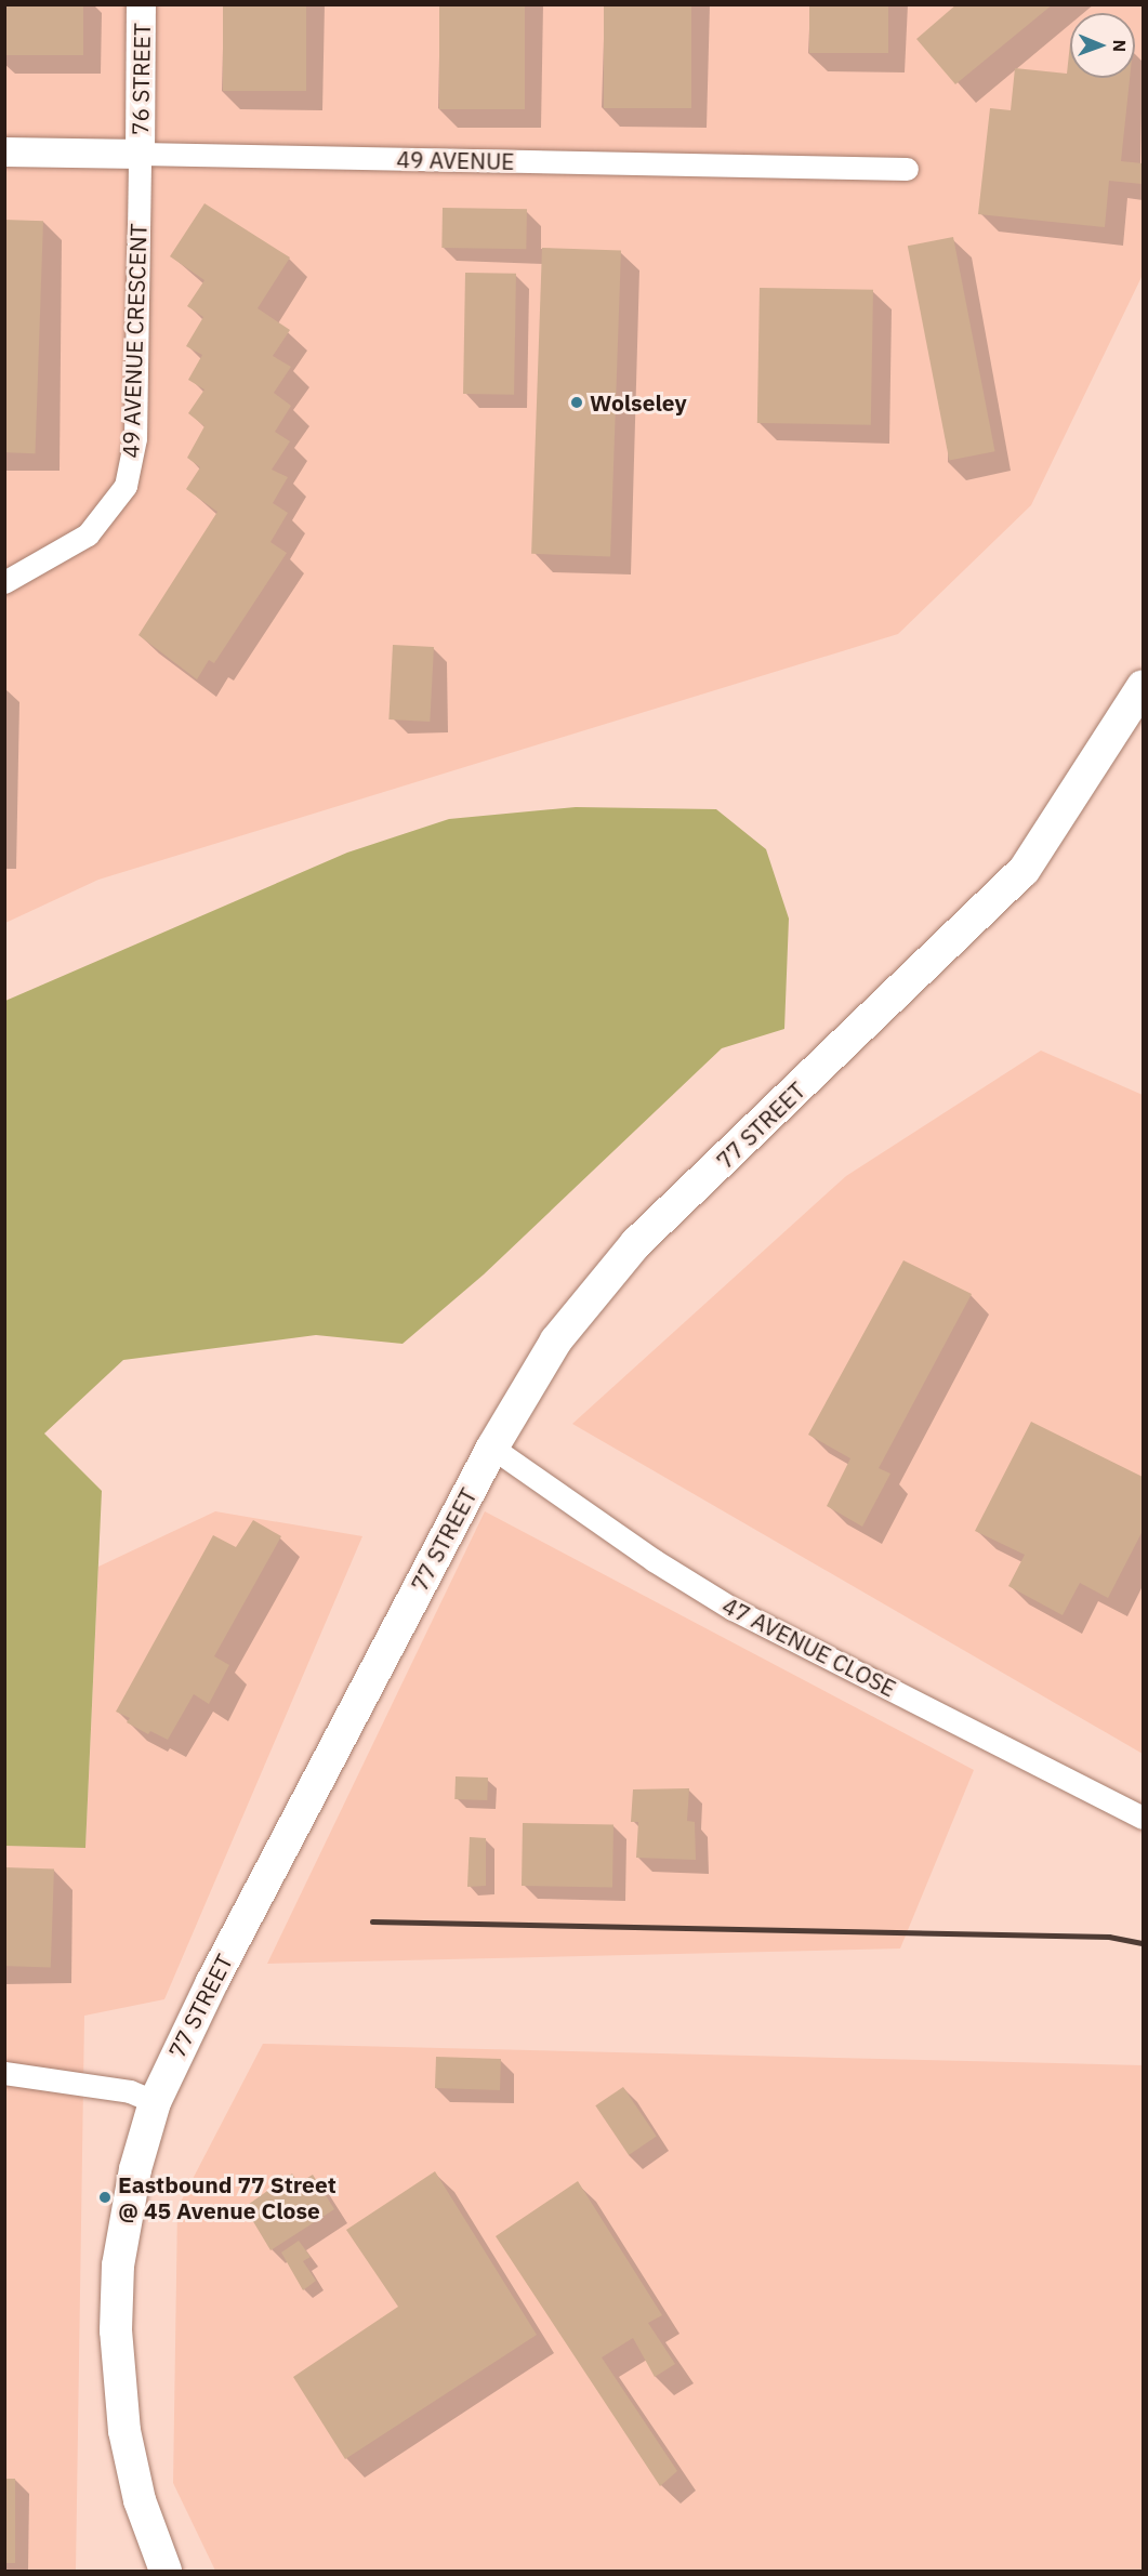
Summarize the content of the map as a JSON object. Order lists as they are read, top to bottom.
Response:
{
  "streets": {
    "main road": ["77 STREET"],
    "street": [
      "76 STREET",
      "49 AVENUE",
      "49 AVENUE CRESCENT",
      "47 AVENUE CLOSE"
    ]
  },
  "crossings": [
    ["76 STREET", "49 AVENUE"],
    ["76 STREET", "49 AVENUE CRESCENT"],
    ["49 AVENUE", "49 AVENUE CRESCENT"],
    ["77 STREET", "47 AVENUE CLOSE"]
  ],
  "places": ["Wolseley", "Eastbound 77 Street @ 45 Avenue Close"],
  "north": "right"
}
